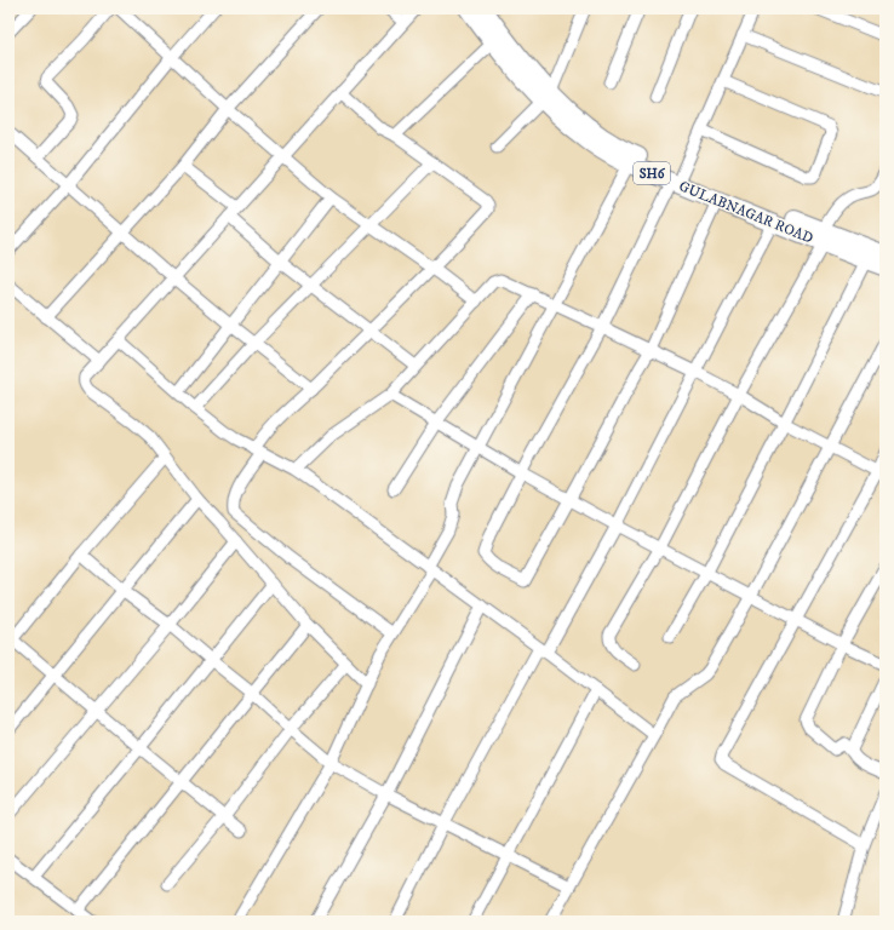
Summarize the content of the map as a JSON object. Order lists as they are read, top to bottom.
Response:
{
  "streets": {
    "main road": ["SH6", "GULABNAGAR ROAD"]
  }
}
